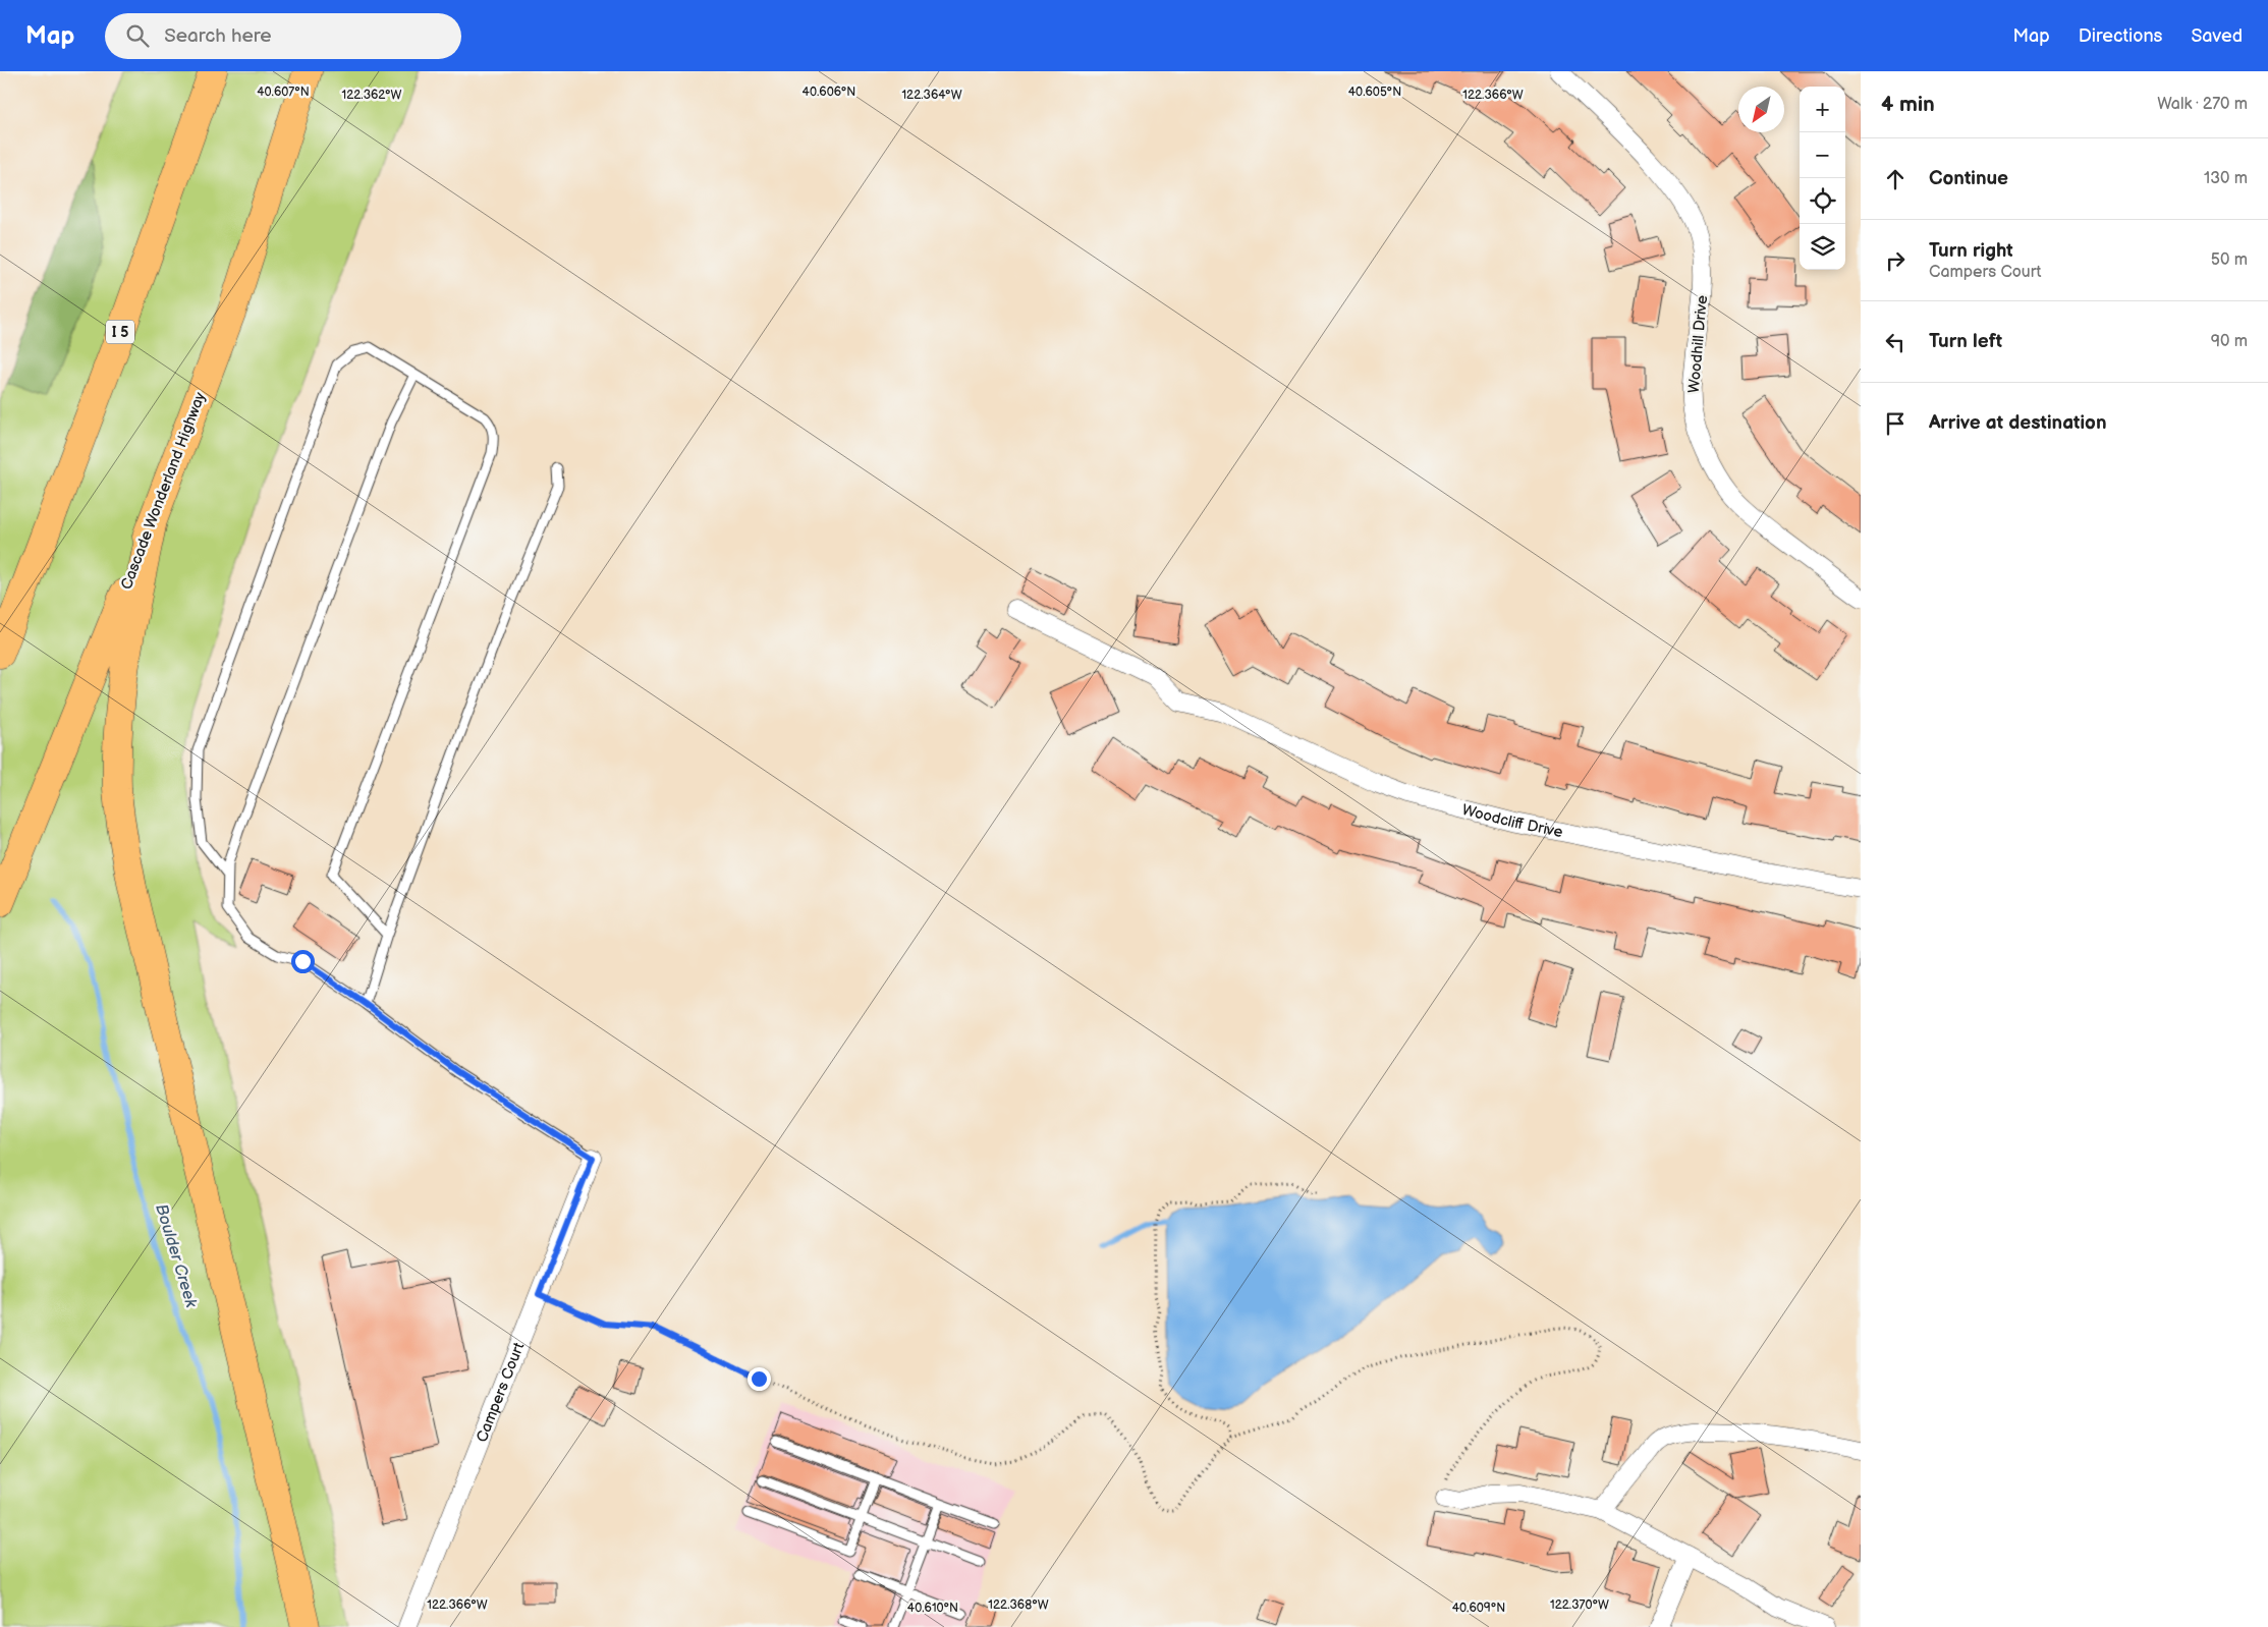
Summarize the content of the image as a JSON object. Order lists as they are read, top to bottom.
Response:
{
  "streets": {
    "highway": ["I 5", "Cascade Wonderland Highway"],
    "street": ["Woodhill Drive", "Woodcliff Drive", "Campers Court"]
  },
  "water": ["Boulder Creek"],
  "north": "bottom left",
  "page": {
    "header": "Map",
    "search": "Search here",
    "nav": ["Map", "Directions", "Saved"],
    "heading": ["4 min", "Walk · 270 m"],
    "map_buttons": ["+", "−"],
    "list": [
      ["Continue", "130 m"],
      ["Turn right", "Campers Court", "50 m"],
      ["Turn left", "90 m"],
      "Arrive at destination"
    ]
  },
  "coordinates": [
    "40.607°N",
    "40.606°N",
    "40.605°N",
    "122.362°W",
    "122.364°W",
    "122.366°W",
    "122.368°W",
    "122.370°W",
    "40.610°N",
    "40.609°N"
  ]
}
